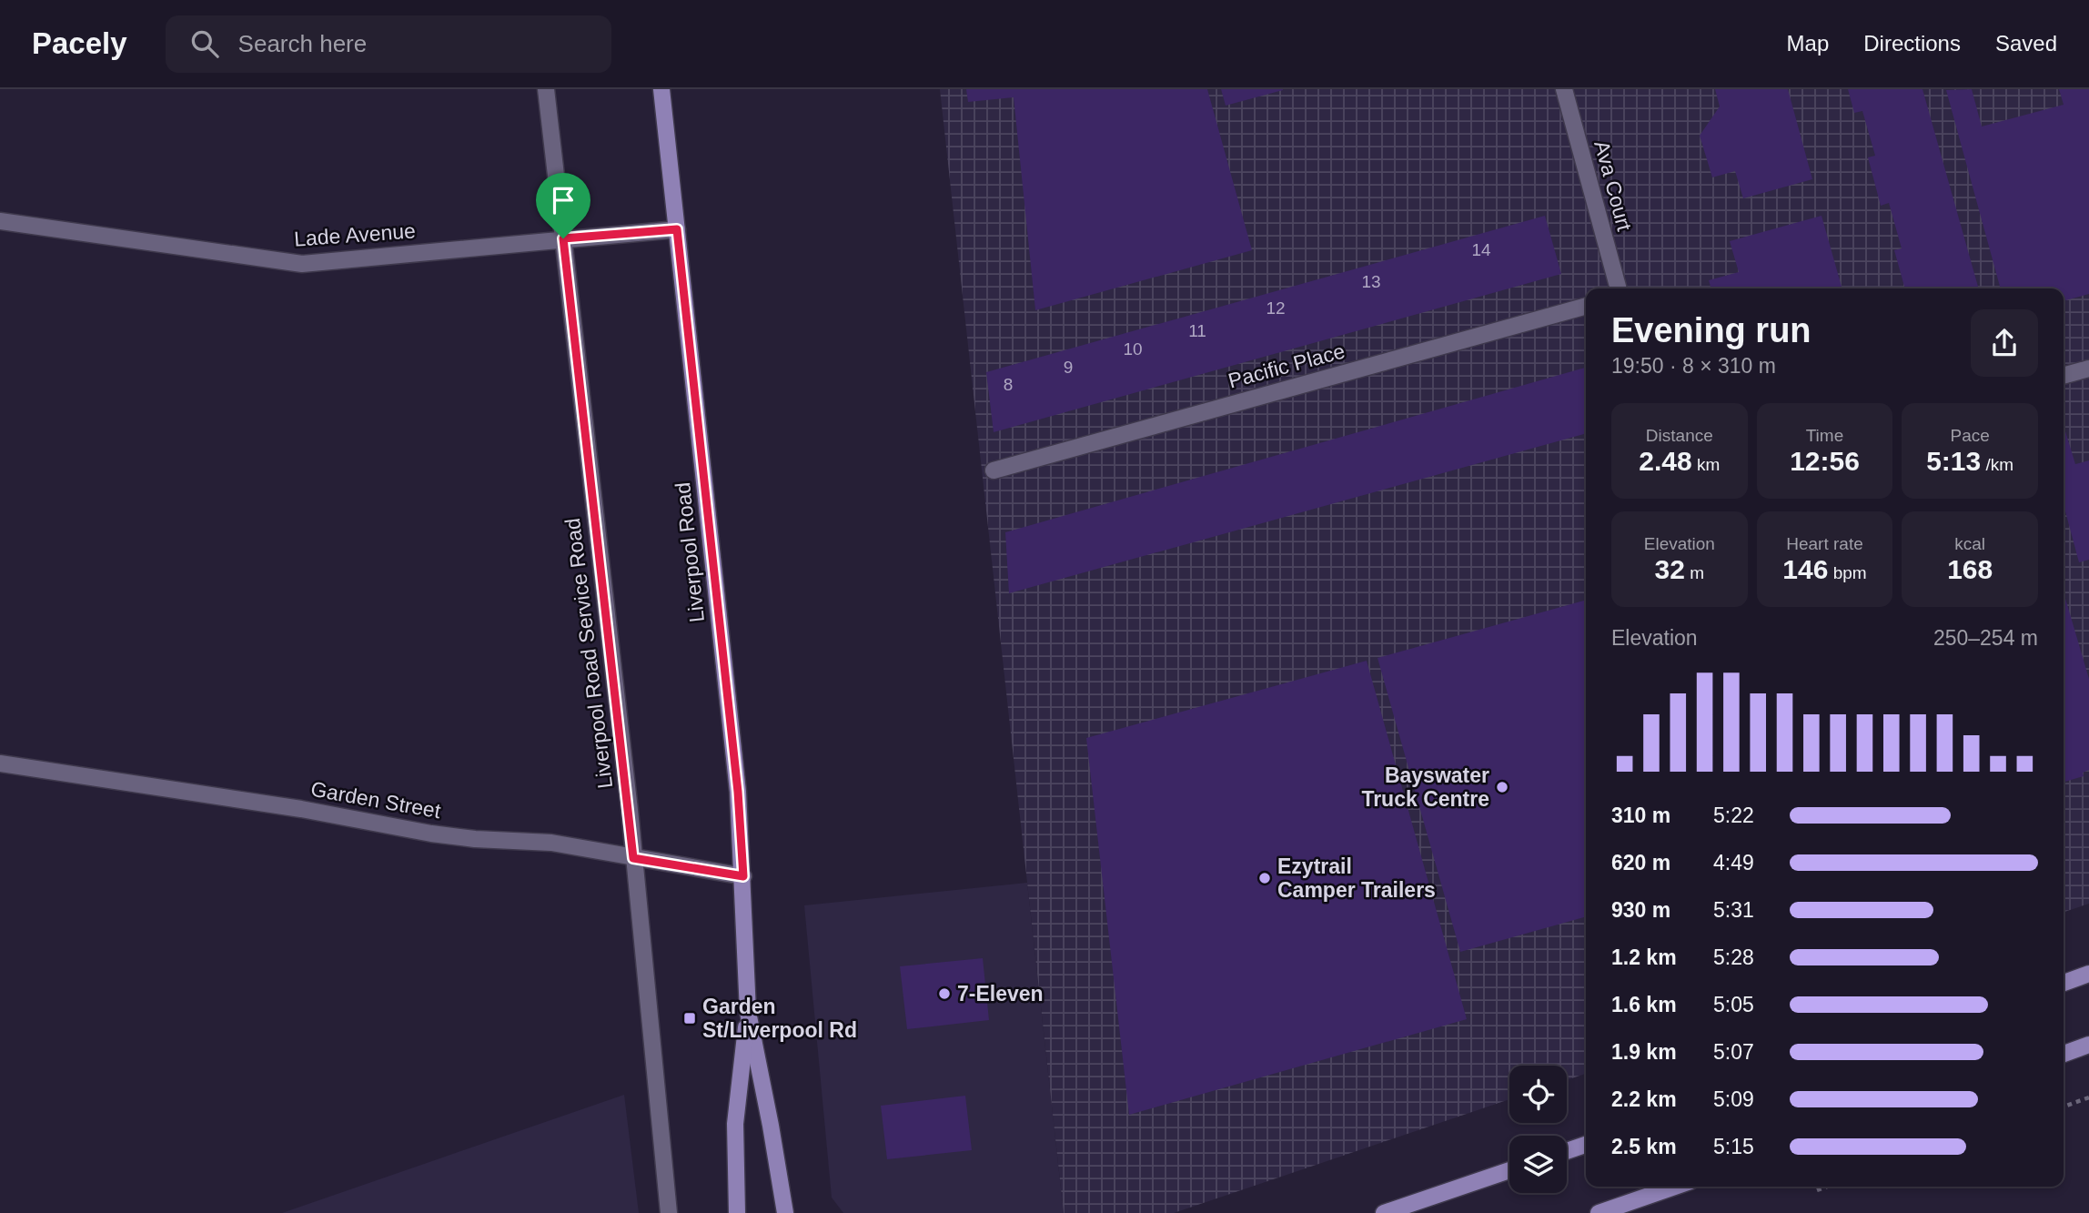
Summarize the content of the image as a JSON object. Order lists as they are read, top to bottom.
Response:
{
  "streets": {
    "main road": ["Liverpool Road"],
    "street": [
      "Ava Court",
      "Lade Avenue",
      "Pacific Place",
      "Liverpool Road Service Road",
      "Garden Street"
    ]
  },
  "crossings": [
    ["Lade Avenue", "Liverpool Road"],
    ["Lade Avenue", "Liverpool Road Service Road"],
    ["Liverpool Road", "Garden Street"],
    ["Liverpool Road Service Road", "Garden Street"]
  ],
  "places": {
    "other": ["Bayswater Truck Centre", "Ezytrail Camper Trailers", "7-Eleven"],
    "transit": ["Garden St/Liverpool Rd"]
  },
  "house_numbers": [
    "14",
    "13",
    "12",
    "11",
    "10",
    "9",
    "8"
  ],
  "page": {
    "header": "Pacely",
    "search": "Search here",
    "nav": ["Map", "Directions", "Saved"],
    "heading": ["Evening run", "19:50 · 8 × 310 m"],
    "stats": [
      ["Distance", "2.48 km"],
      ["Time", "12:56"],
      ["Pace", "5:13 /km"],
      ["Elevation", "32 m"],
      ["Heart rate", "146 bpm"],
      ["kcal", "168"]
    ],
    "chart": ["Elevation", "250–254 m"],
    "list": [
      {
        "name": "310 m",
        "note": "5:22"
      },
      {
        "name": "620 m",
        "note": "4:49"
      },
      {
        "name": "930 m",
        "note": "5:31"
      },
      {
        "name": "1.2 km",
        "note": "5:28"
      },
      {
        "name": "1.6 km",
        "note": "5:05"
      },
      {
        "name": "1.9 km",
        "note": "5:07"
      },
      {
        "name": "2.2 km",
        "note": "5:09"
      },
      {
        "name": "2.5 km",
        "note": "5:15"
      }
    ]
  }
}
